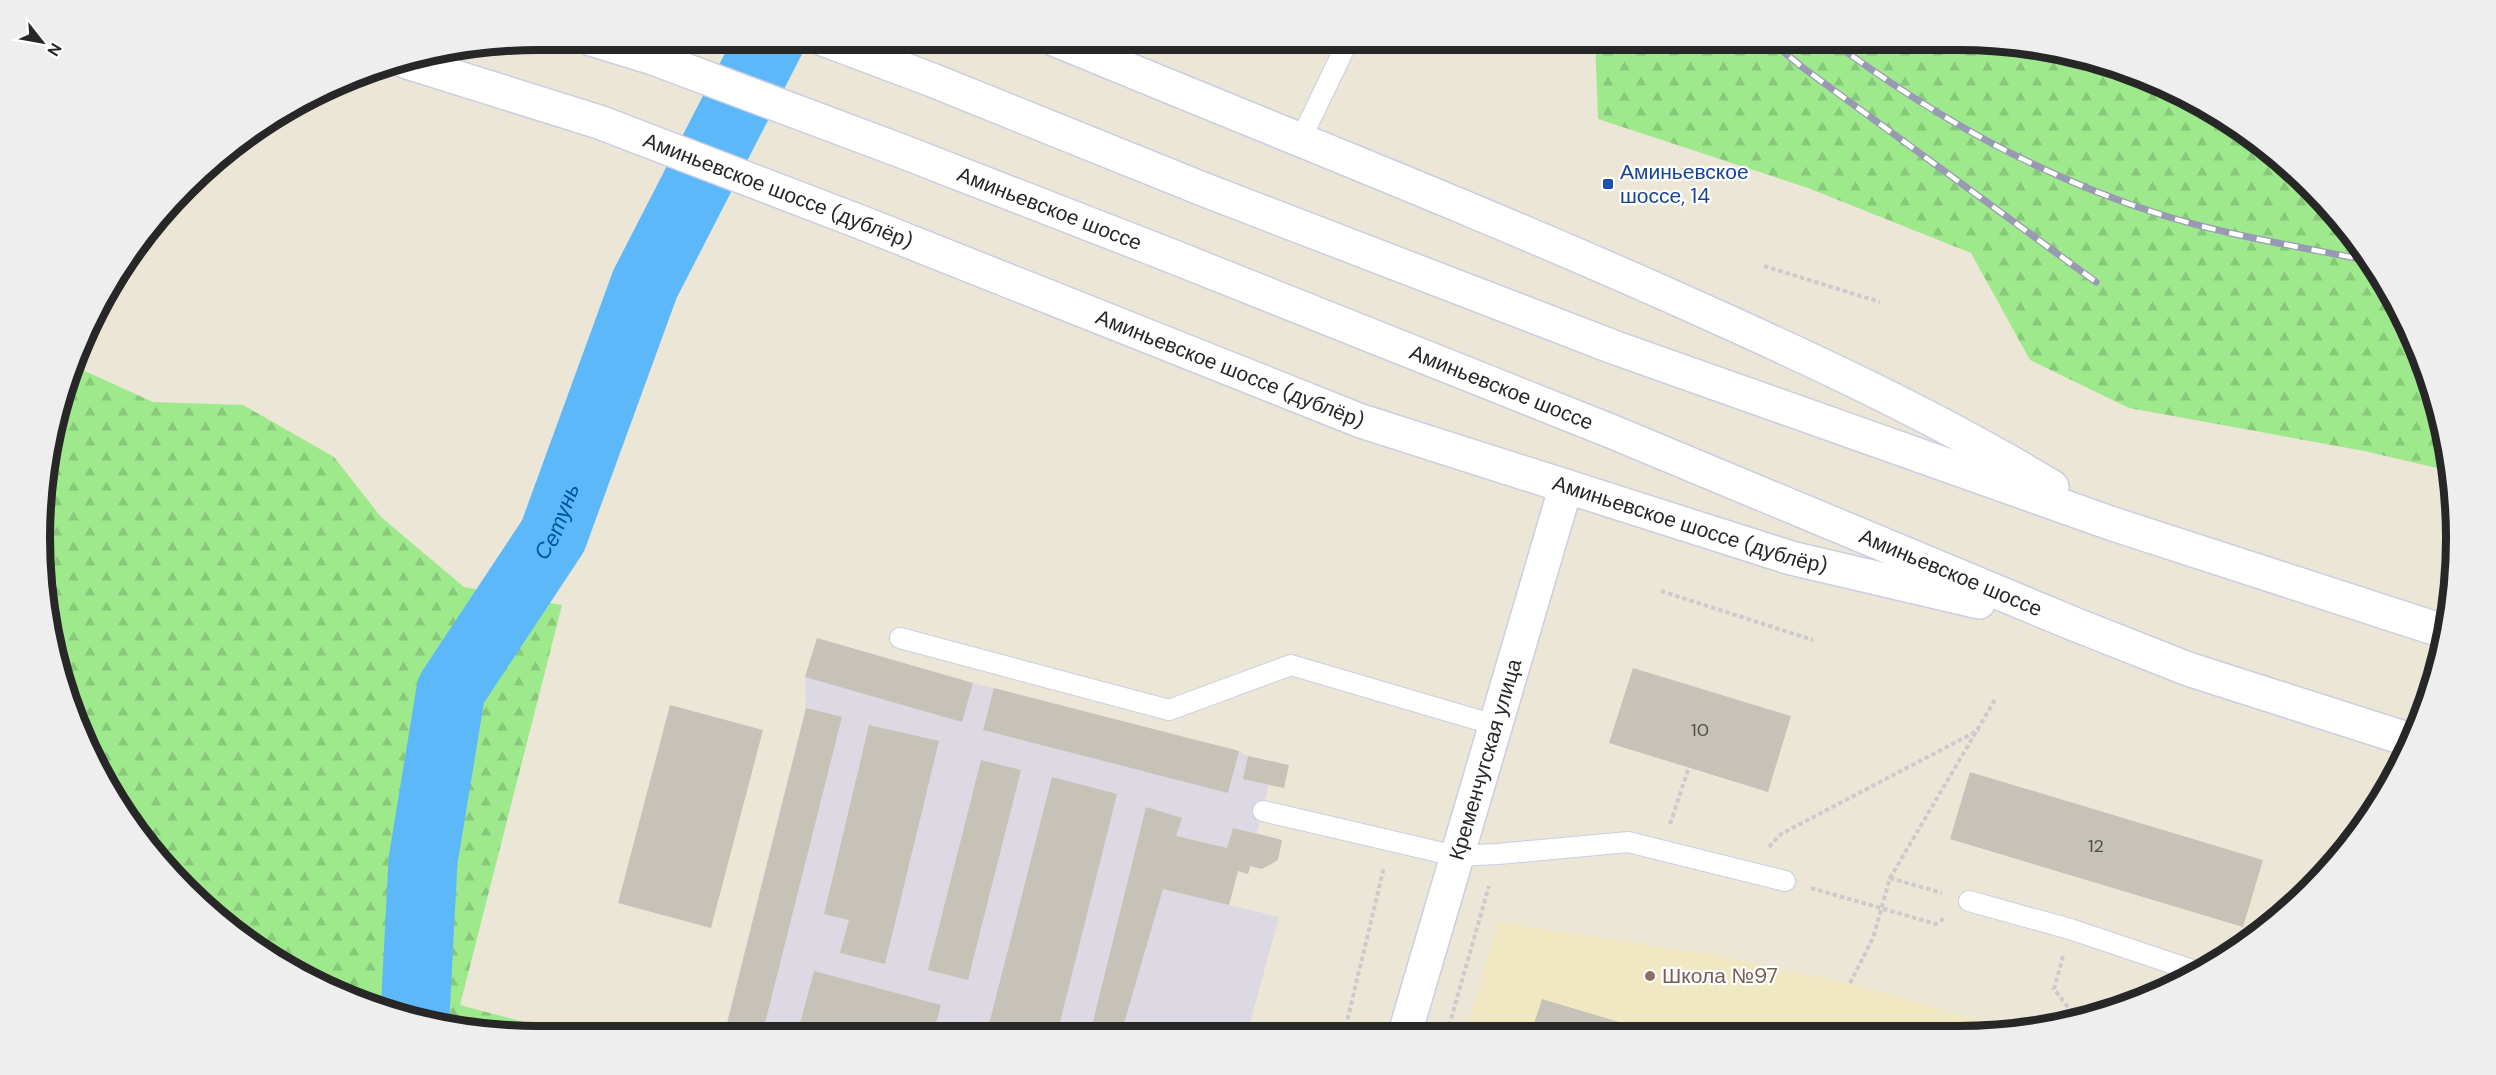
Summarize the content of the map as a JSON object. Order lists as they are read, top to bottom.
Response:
{
  "streets": {
    "main road": ["Аминьевское шоссе (дублёр)", "Аминьевское шоссе", "Кременчугская улица"]
  },
  "crossings": [
    ["Аминьевское шоссе (дублёр)", "Аминьевское шоссе"],
    ["Аминьевское шоссе (дублёр)", "Кременчугская улица"]
  ],
  "water": ["Сетунь"],
  "places": {
    "transit": ["Аминьевское шоссе, 14"],
    "other": ["Школа №97"]
  },
  "house_numbers": ["10", "12"],
  "north": "bottom right"
}
